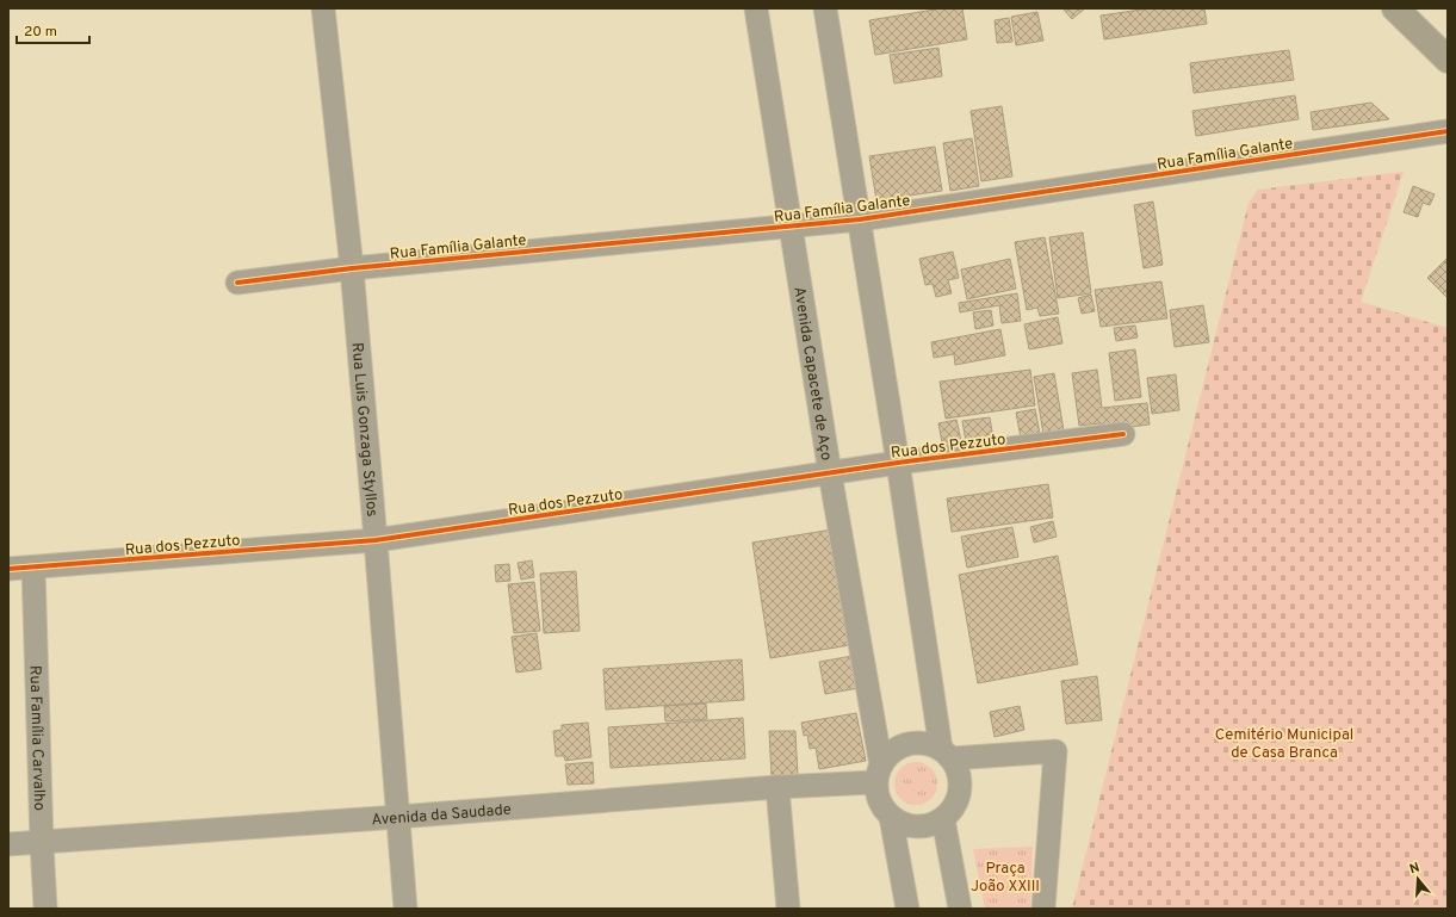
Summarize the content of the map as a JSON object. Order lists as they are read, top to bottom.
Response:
{
  "streets": {
    "street": [
      "Rua Família Galante",
      "Avenida Capacete de Aço",
      "Rua Luis Gonzaga Styllos",
      "Rua dos Pezzuto",
      "Rua Família Carvalho",
      "Avenida da Saudade"
    ]
  },
  "crossings": [
    ["Rua Família Galante", "Avenida Capacete de Aço"],
    ["Rua Família Galante", "Rua Luis Gonzaga Styllos"],
    ["Avenida Capacete de Aço", "Rua dos Pezzuto"],
    ["Avenida Capacete de Aço", "Avenida da Saudade"],
    ["Rua Luis Gonzaga Styllos", "Rua dos Pezzuto"],
    ["Rua Luis Gonzaga Styllos", "Avenida da Saudade"],
    ["Rua dos Pezzuto", "Rua Família Carvalho"],
    ["Rua Família Carvalho", "Avenida da Saudade"]
  ],
  "parks": ["Cemitério Municipal de Casa Branca", "Praça João XXIII"],
  "scale_bar": "20 m",
  "north": "top"
}
